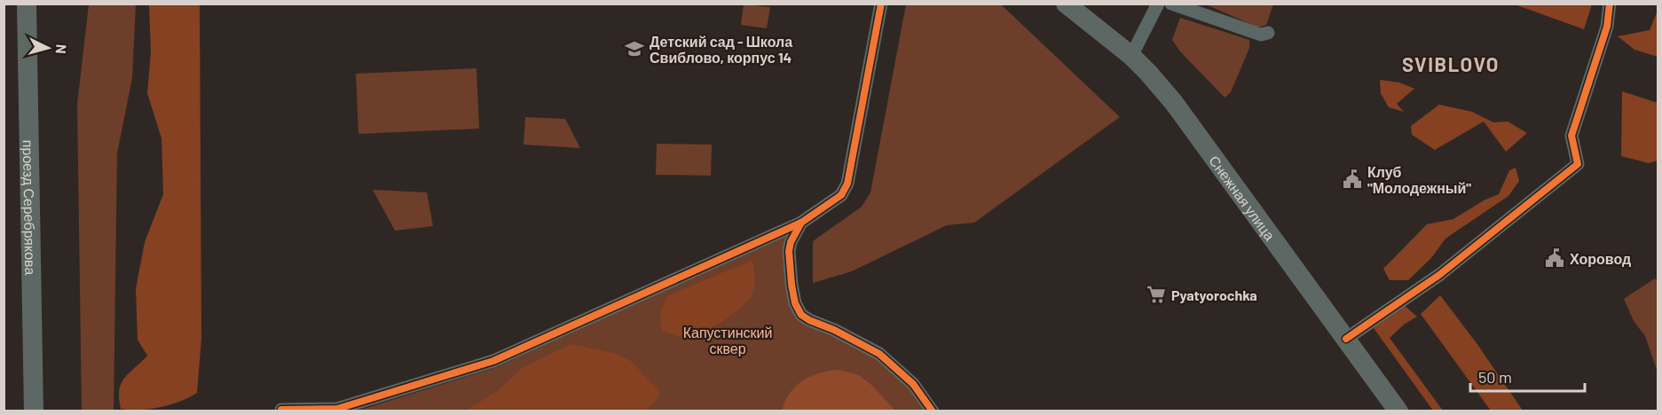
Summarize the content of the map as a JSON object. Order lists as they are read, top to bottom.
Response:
{
  "streets": {
    "main road": ["Снежная улица", "проезд Серебрякова"]
  },
  "districts": ["SVIBLOVO"],
  "parks": ["Капустинский сквер"],
  "places": {
    "school or university": ["Детский сад - Школа Свиблово, корпус 14"],
    "public building": ["Клуб \"Молодежный\"", "Хоровод"],
    "supermarket": ["Pyatyorochka"]
  },
  "scale_bar": "50 m",
  "north": "right"
}
